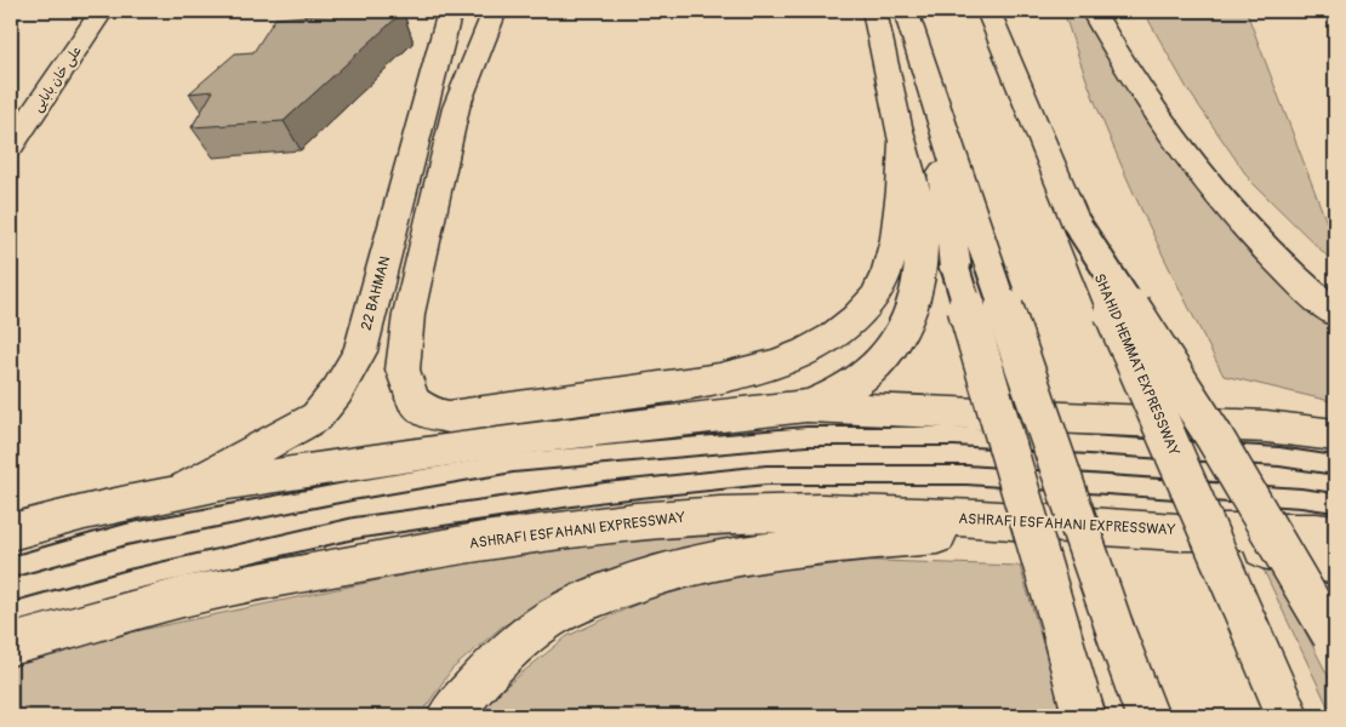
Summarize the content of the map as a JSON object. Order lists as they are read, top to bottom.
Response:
{
  "streets": {
    "main road": [
      "علی خان بابایی",
      "22 BAHMAN",
      "SHAHID HEMMAT EXPRESSWAY",
      "ASHRAFI ESFAHANI EXPRESSWAY"
    ]
  }
}
